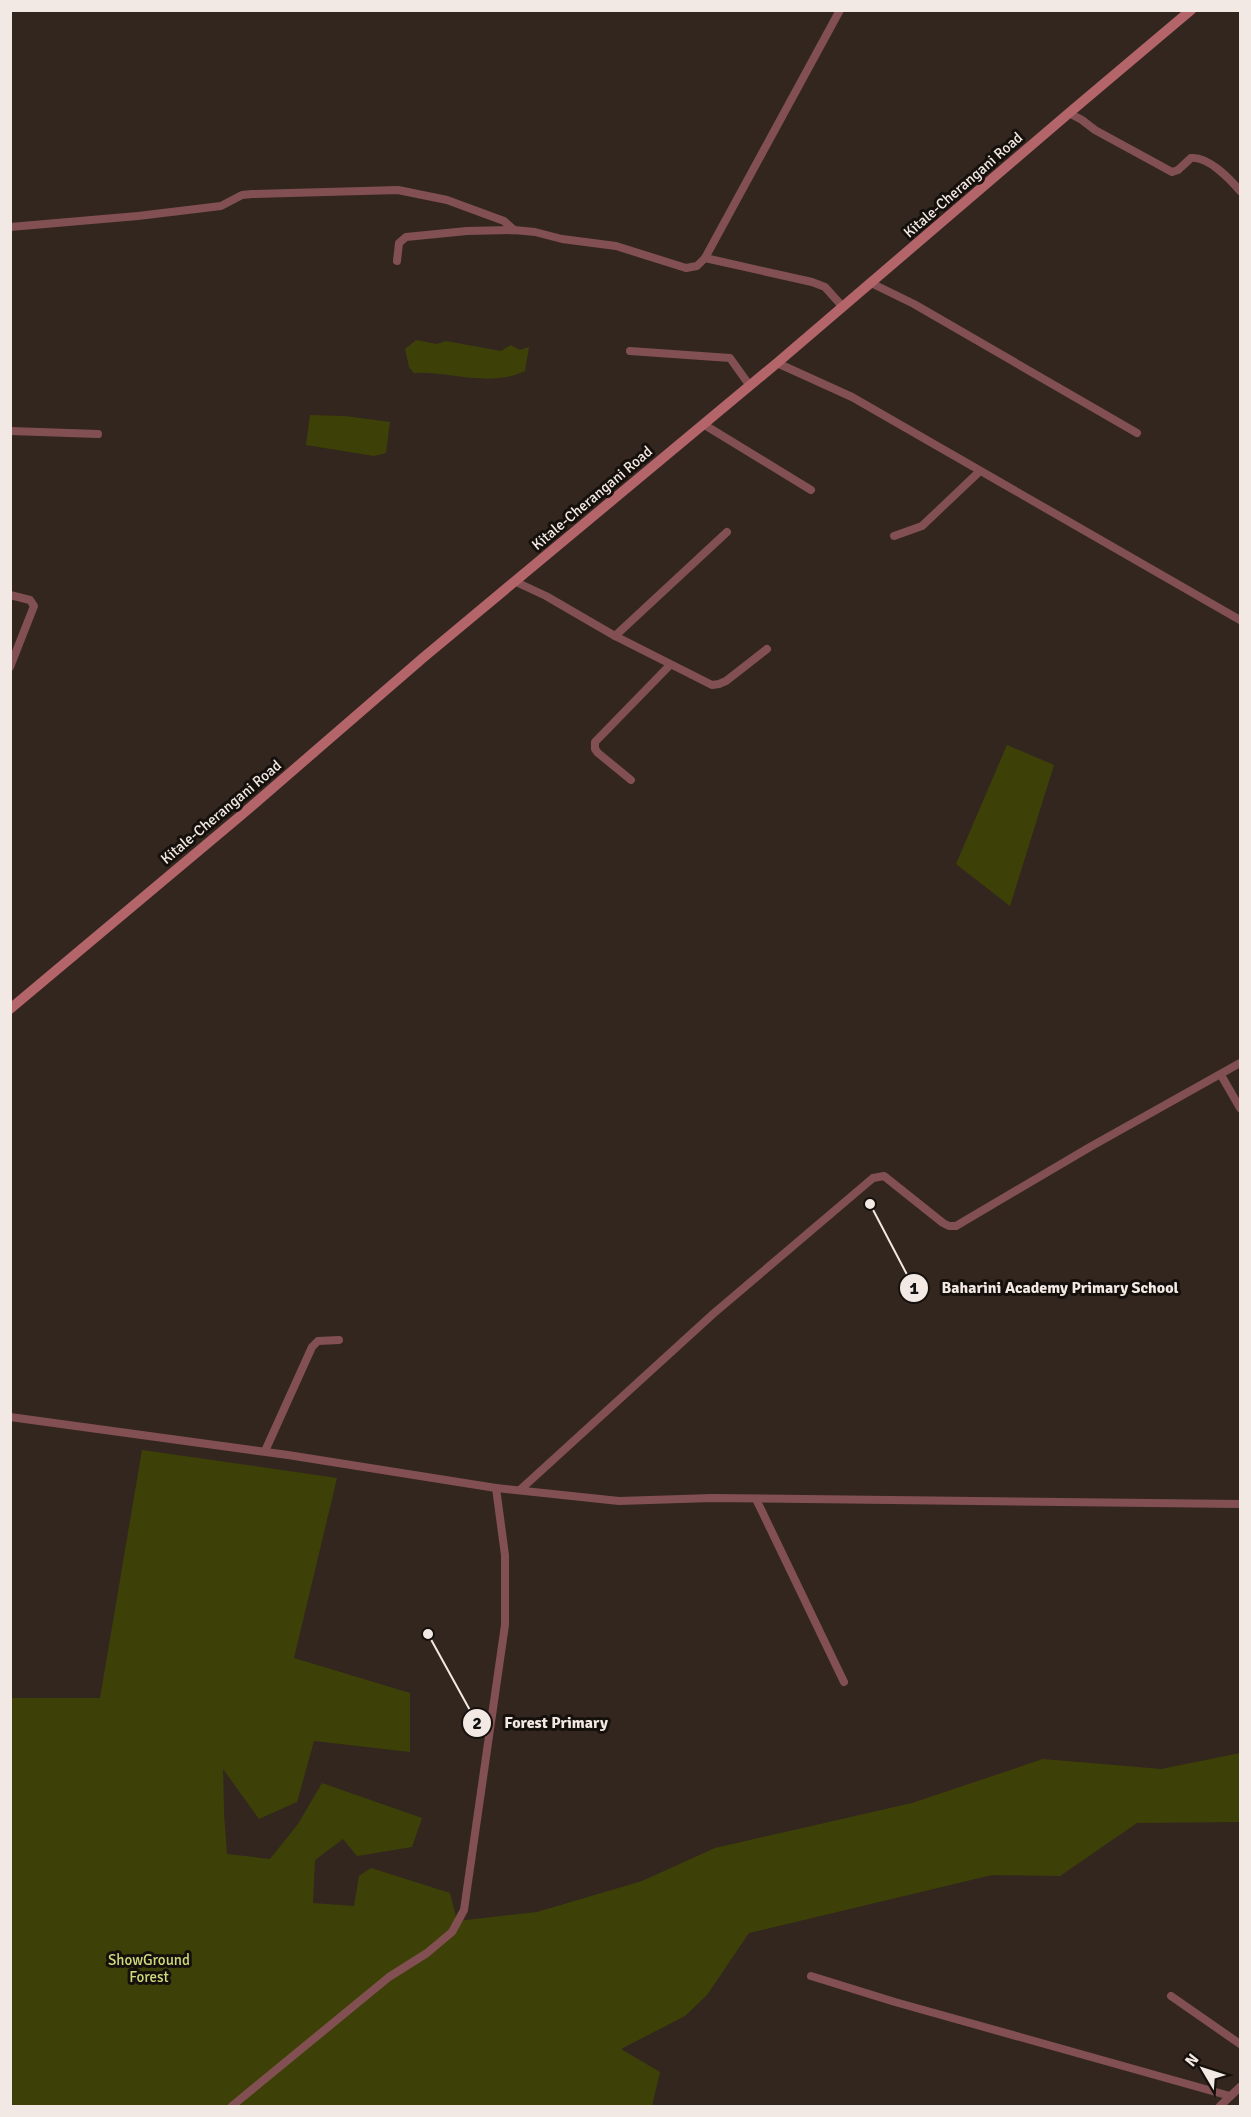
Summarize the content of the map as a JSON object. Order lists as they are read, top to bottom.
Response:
{
  "streets": {
    "main road": ["Kitale-Cherangani Road"]
  },
  "parks": ["ShowGround Forest"],
  "places": ["Baharini Academy Primary School", "Forest Primary"],
  "north": "top left"
}
